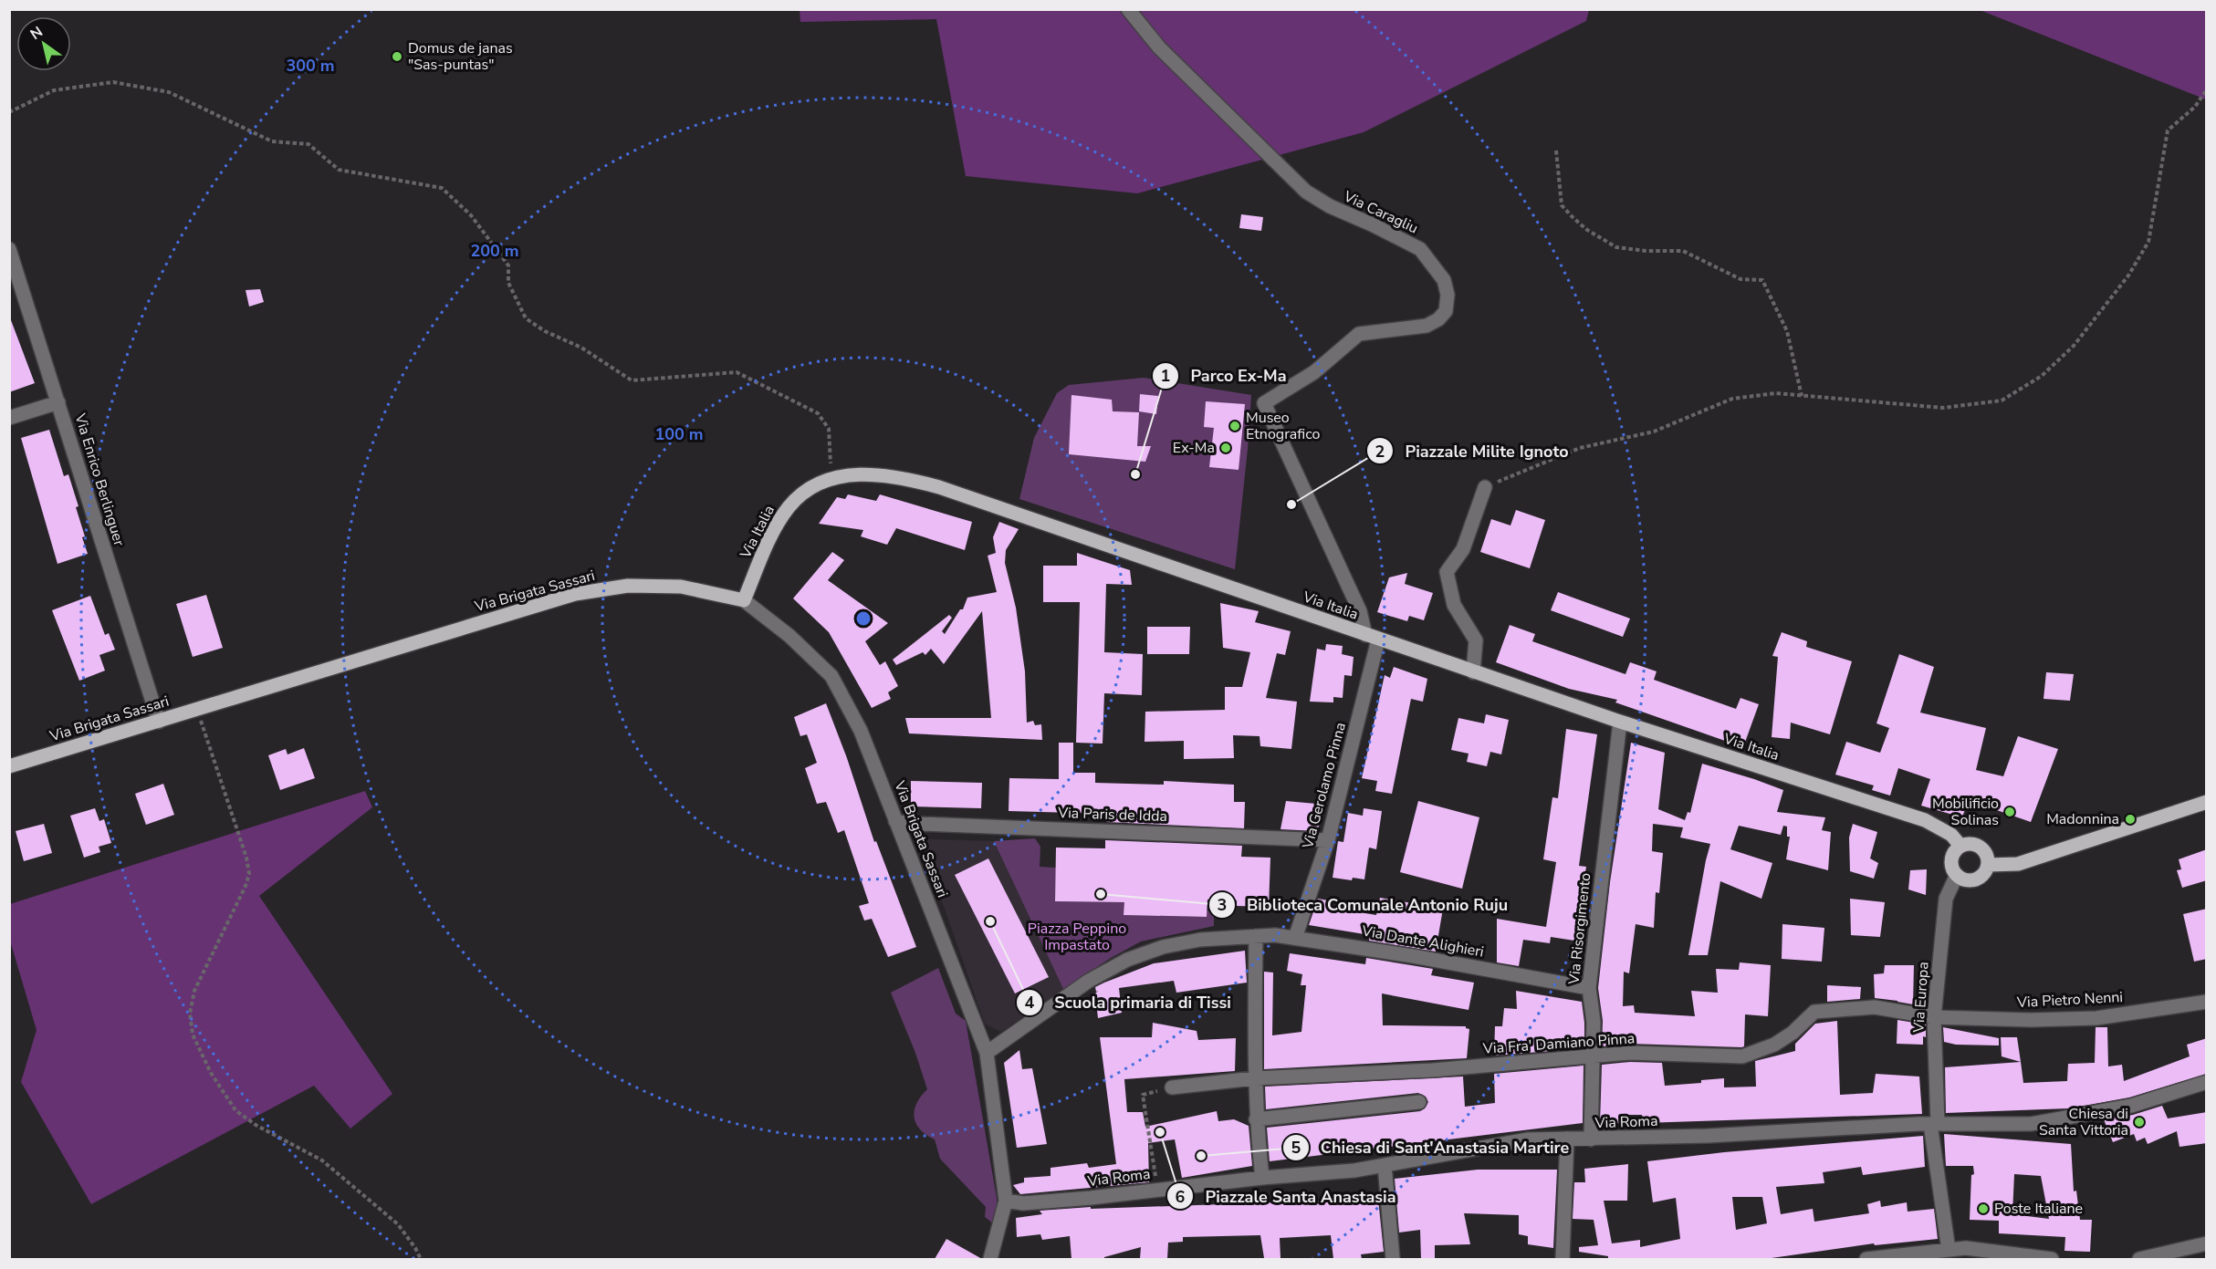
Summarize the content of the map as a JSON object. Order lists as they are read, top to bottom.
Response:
{
  "streets": {
    "main road": ["Via Italia", "Via Brigata Sassari"],
    "street": [
      "Via Caragliu",
      "Via Enrico Berlinguer",
      "Via Gerolamo Pinna",
      "Via Paris de Idda",
      "Via Risorgimento",
      "Via Dante Alighieri",
      "Via Europa",
      "Via Pietro Nenni",
      "Via Fra' Damiano Pinna",
      "Via Roma"
    ]
  },
  "crossings": [
    ["Via Caragliu", "Via Italia"],
    ["Via Caragliu", "Via Gerolamo Pinna"],
    ["Via Enrico Berlinguer", "Via Brigata Sassari"],
    ["Via Italia", "Via Brigata Sassari"],
    ["Via Italia", "Via Gerolamo Pinna"],
    ["Via Italia", "Via Risorgimento"],
    ["Via Italia", "Via Europa"],
    ["Via Brigata Sassari", "Via Paris de Idda"],
    ["Via Brigata Sassari", "Via Dante Alighieri"],
    ["Via Brigata Sassari", "Via Roma"],
    ["Via Gerolamo Pinna", "Via Paris de Idda"],
    ["Via Gerolamo Pinna", "Via Dante Alighieri"],
    ["Via Risorgimento", "Via Dante Alighieri"],
    ["Via Risorgimento", "Via Fra' Damiano Pinna"],
    ["Via Risorgimento", "Via Roma"],
    ["Via Europa", "Via Pietro Nenni"],
    ["Via Europa", "Via Fra' Damiano Pinna"],
    ["Via Europa", "Via Roma"],
    ["Via Pietro Nenni", "Via Fra' Damiano Pinna"]
  ],
  "parks": ["Piazza Peppino Impastato"],
  "places": [
    "Domus de janas \"Sas-puntas\"",
    "Museo Etnografico",
    "Ex-Ma",
    "Parco Ex-Ma",
    "Piazzale Milite Ignoto",
    "Mobilificio Solinas",
    "Madonnina",
    "Biblioteca Comunale Antonio Ruju",
    "Scuola primaria di Tissi",
    "Chiesa di Santa Vittoria",
    "Piazzale Santa Anastasia",
    "Chiesa di Sant'Anastasia Martire",
    "Poste Italiane"
  ],
  "north": "top left",
  "rings": ["300 m", "200 m", "100 m"]
}
